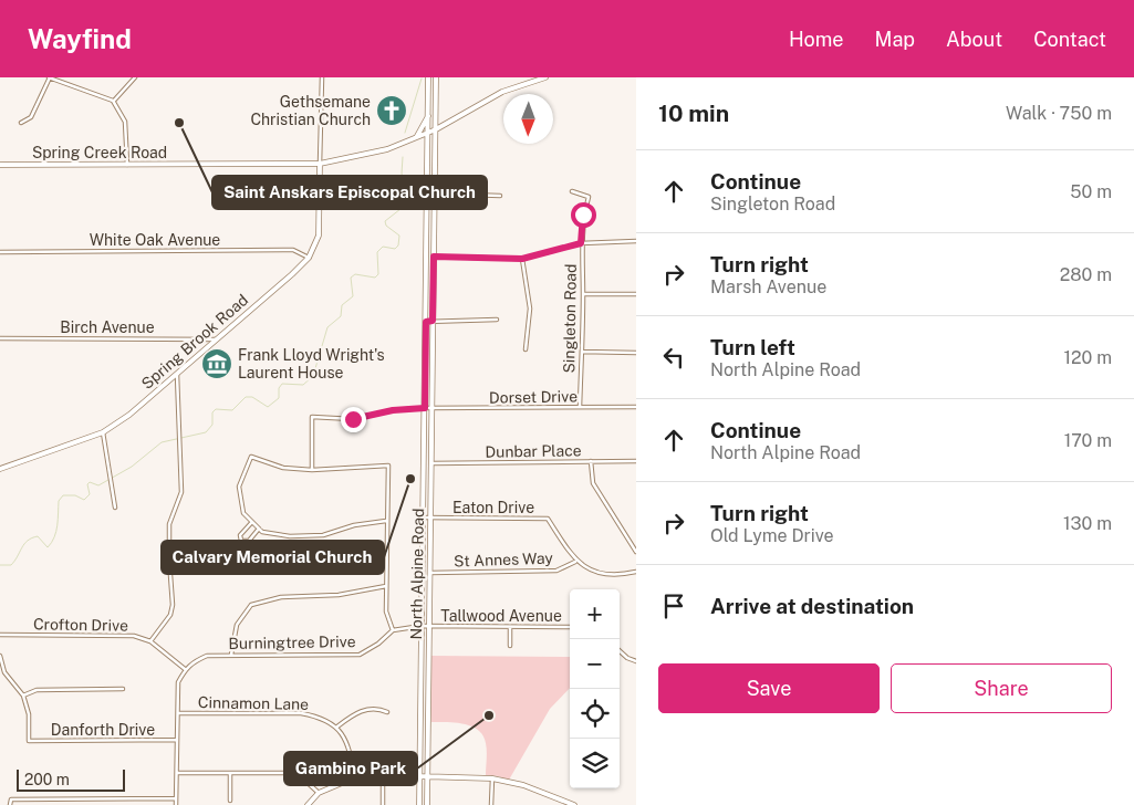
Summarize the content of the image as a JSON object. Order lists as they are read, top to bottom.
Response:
{
  "streets": {
    "main road": ["Spring Creek Road", "Spring Brook Road", "North Alpine Road"],
    "street": [
      "White Oak Avenue",
      "Singleton Road",
      "Birch Avenue",
      "Dorset Drive",
      "Dunbar Place",
      "Eaton Drive",
      "St Annes Way",
      "Tallwood Avenue",
      "Crofton Drive",
      "Burningtree Drive",
      "Cinnamon Lane",
      "Danforth Drive"
    ]
  },
  "crossings": [
    ["Spring Creek Road", "Spring Brook Road"],
    ["Spring Creek Road", "North Alpine Road"],
    ["White Oak Avenue", "Spring Brook Road"],
    ["Singleton Road", "Dorset Drive"],
    ["Birch Avenue", "Spring Brook Road"],
    ["Dorset Drive", "North Alpine Road"],
    ["Dunbar Place", "North Alpine Road"],
    ["Eaton Drive", "St Annes Way"],
    ["Eaton Drive", "North Alpine Road"],
    ["St Annes Way", "North Alpine Road"],
    ["North Alpine Road", "Tallwood Avenue"],
    ["Crofton Drive", "Burningtree Drive"]
  ],
  "places": {
    "church": ["Gethsemane Christian Church"],
    "other": ["Saint Anskars Episcopal Church", "Calvary Memorial Church", "Gambino Park"],
    "museum": ["Frank Lloyd Wright's Laurent House"]
  },
  "scale_bar": "200 m",
  "north": "bottom",
  "page": {
    "header": "Wayfind",
    "nav": [
      "Home",
      "Map",
      "About",
      "Contact"
    ],
    "heading": ["10 min", "Walk · 750 m"],
    "list": [
      ["Continue", "Singleton Road", "50 m"],
      ["Turn right", "Marsh Avenue", "280 m"],
      ["Turn left", "North Alpine Road", "120 m"],
      ["Continue", "North Alpine Road", "170 m"],
      ["Turn right", "Old Lyme Drive", "130 m"],
      "Arrive at destination"
    ],
    "map_buttons": ["+", "−"],
    "buttons": ["Save", "Share"],
    "scale": "200 m"
  }
}
